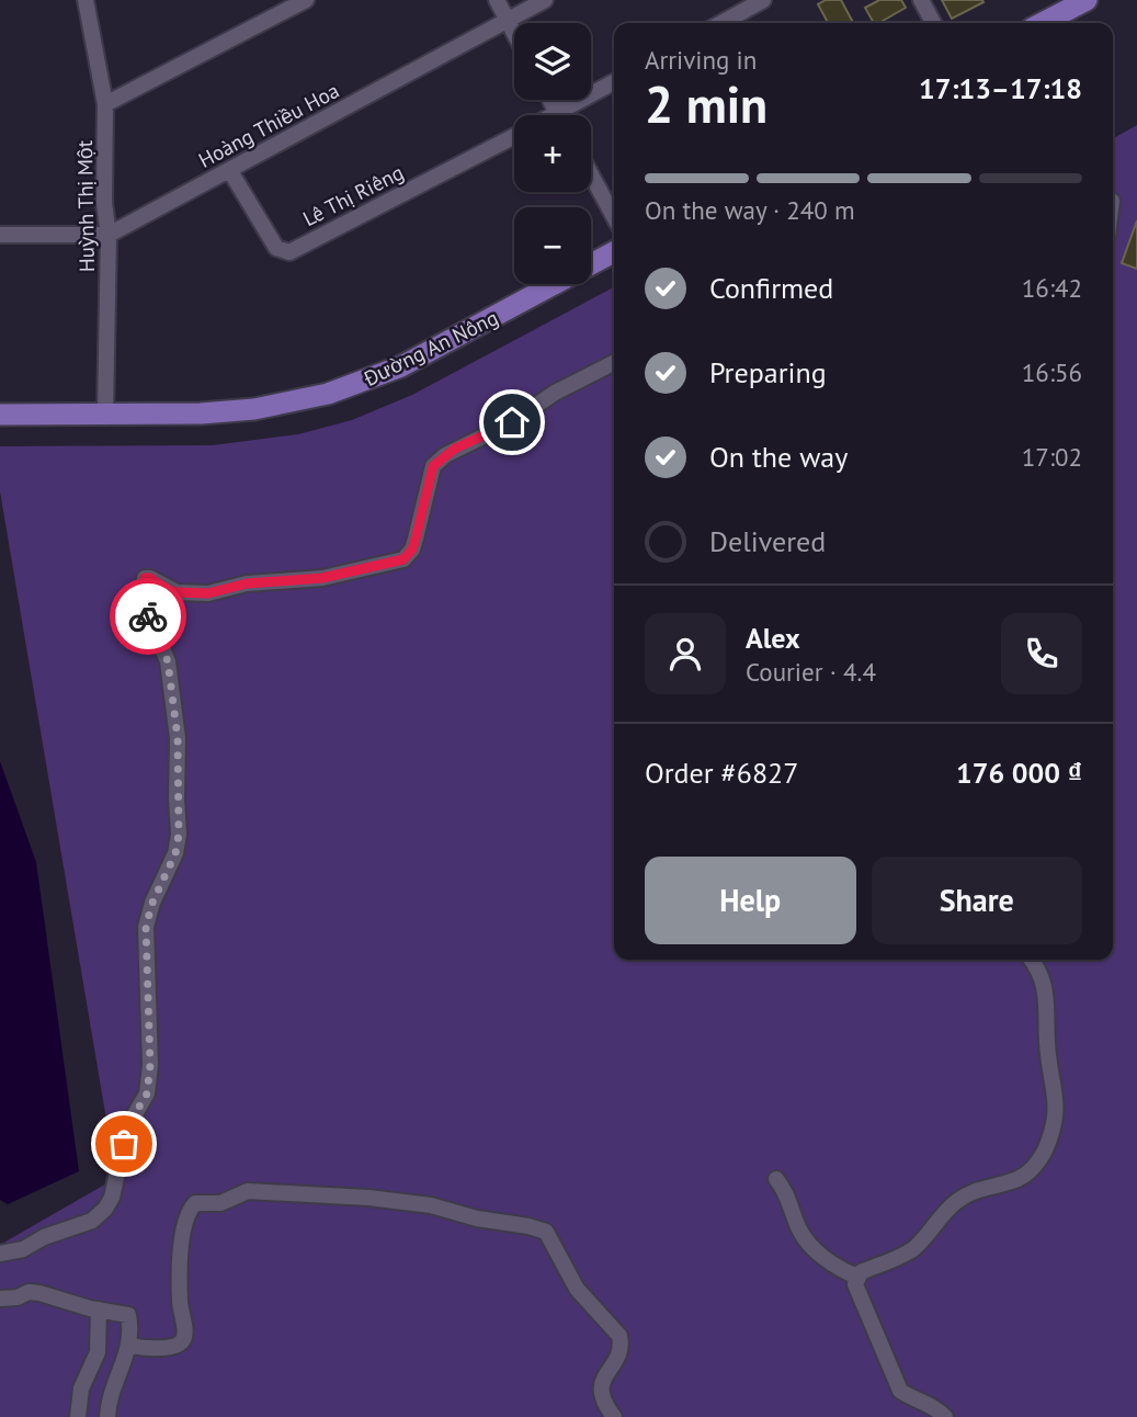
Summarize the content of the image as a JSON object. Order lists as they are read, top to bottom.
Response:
{
  "streets": {
    "main road": ["Đường An Nông"],
    "street": ["Hoàng Thiều Hoa", "Lê Thị Riêng", "Huỳnh Thị Một"]
  },
  "crossings": [
    ["Hoàng Thiều Hoa", "Lê Thị Riêng"],
    ["Hoàng Thiều Hoa", "Huỳnh Thị Một"],
    ["Huỳnh Thị Một", "Đường An Nông"]
  ],
  "page": {
    "map_buttons": ["+", "−"],
    "heading": ["2 min", "Arriving in", "17:13–17:18"],
    "panel": [
      "Alex",
      "Courier · 4.4",
      "Order #6827",
      "176 000 ₫"
    ],
    "bar": "On the way · 240 m",
    "list": [
      ["Confirmed", "16:42"],
      ["Preparing", "16:56"],
      ["On the way", "17:02"],
      "Delivered"
    ],
    "buttons": ["Help", "Share"]
  }
}
